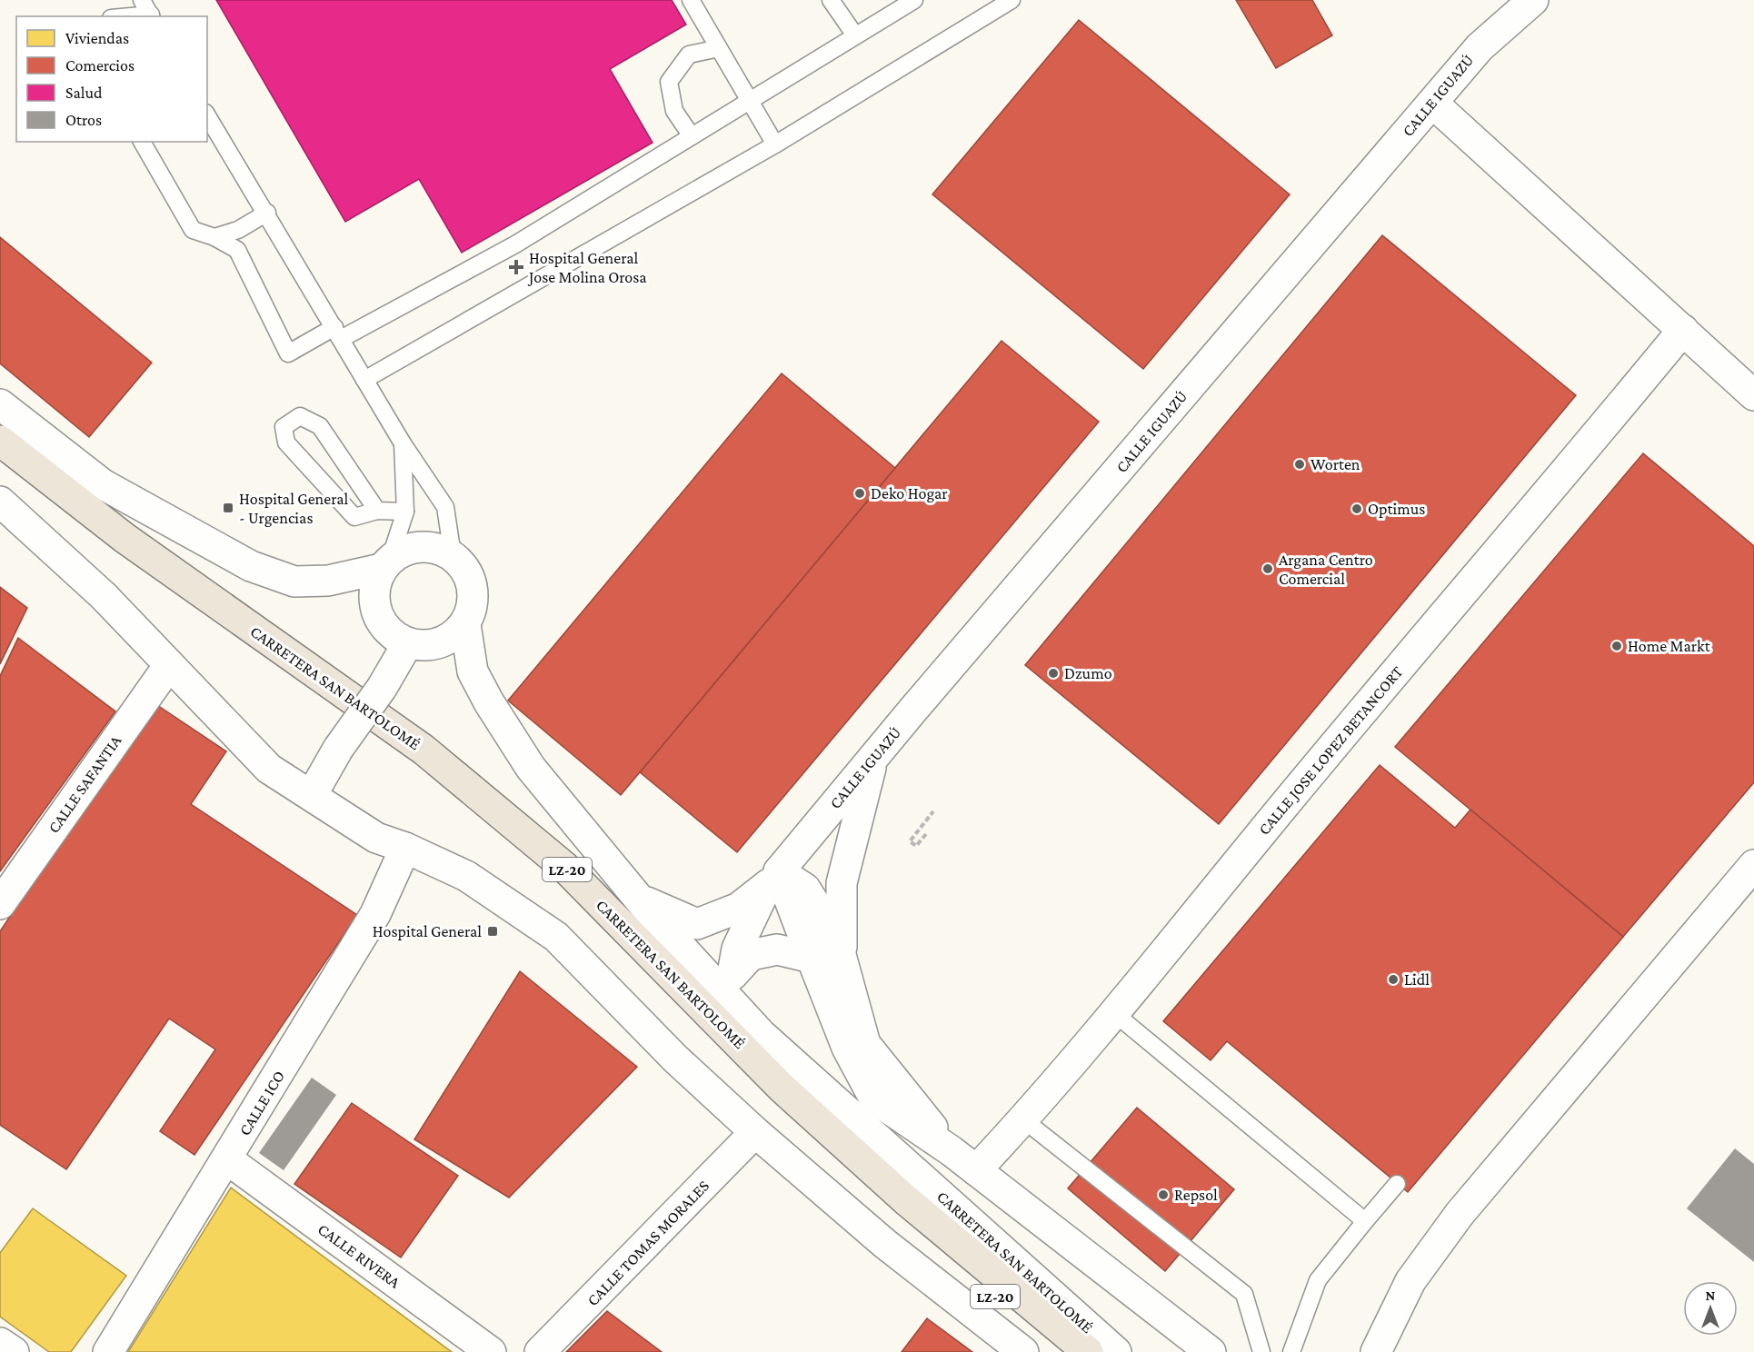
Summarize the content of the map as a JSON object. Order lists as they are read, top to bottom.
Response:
{
  "streets": {
    "main road": ["CARRETERA SAN BARTOLOMÉ", "LZ-20"],
    "street": [
      "CALLE IGUAZÚ",
      "CALLE JOSE LOPEZ BETANCORT",
      "CALLE SAFANTIA",
      "CALLE ICO",
      "CALLE TOMAS MORALES",
      "CALLE RIVERA"
    ]
  },
  "crossings": [
    ["CALLE ICO", "CALLE RIVERA"]
  ],
  "places": {
    "health": ["Hospital General Jose Molina Orosa"],
    "other": [
      "Worten",
      "Deko Hogar",
      "Optimus",
      "Argana Centro Comercial",
      "Home Markt",
      "Dzumo",
      "Lidl",
      "Repsol"
    ],
    "transit": ["Hospital General - Urgencias", "Hospital General"]
  },
  "legend": [
    "Viviendas",
    "Comercios",
    "Salud",
    "Otros"
  ],
  "north": "top"
}
